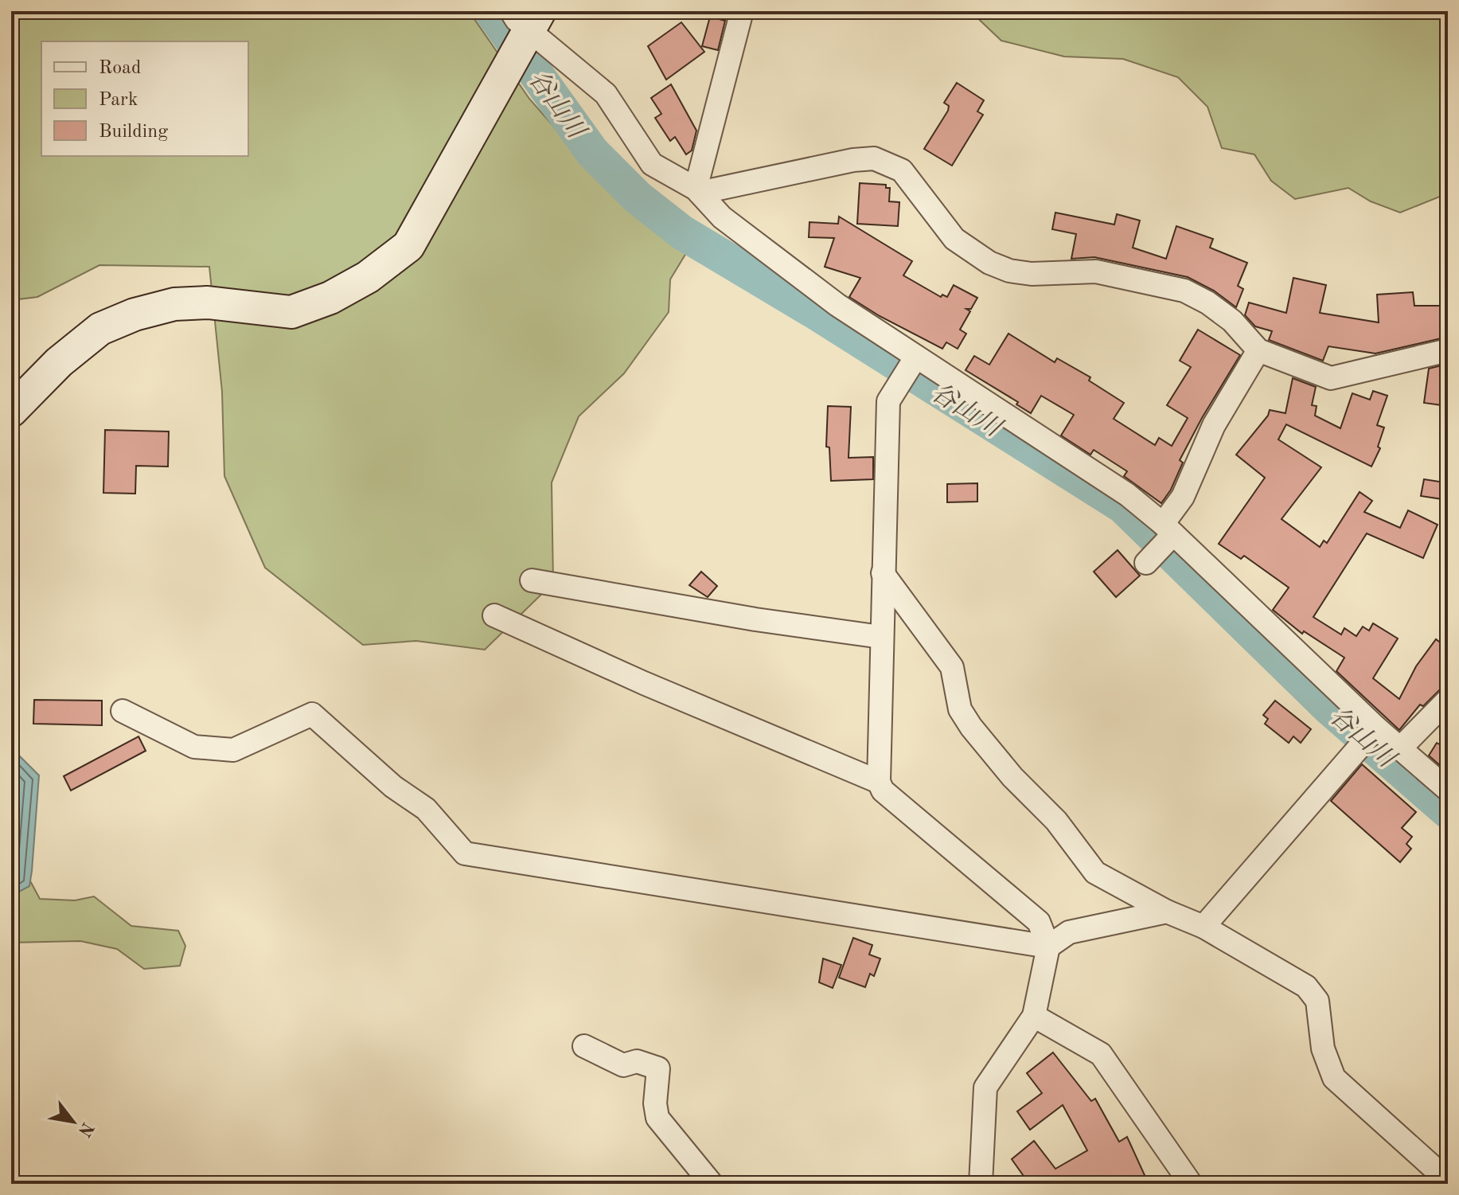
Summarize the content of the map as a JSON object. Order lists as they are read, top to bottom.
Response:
{
  "water": ["谷山川"],
  "legend": ["Road", "Park", "Building"],
  "north": "bottom right"
}
